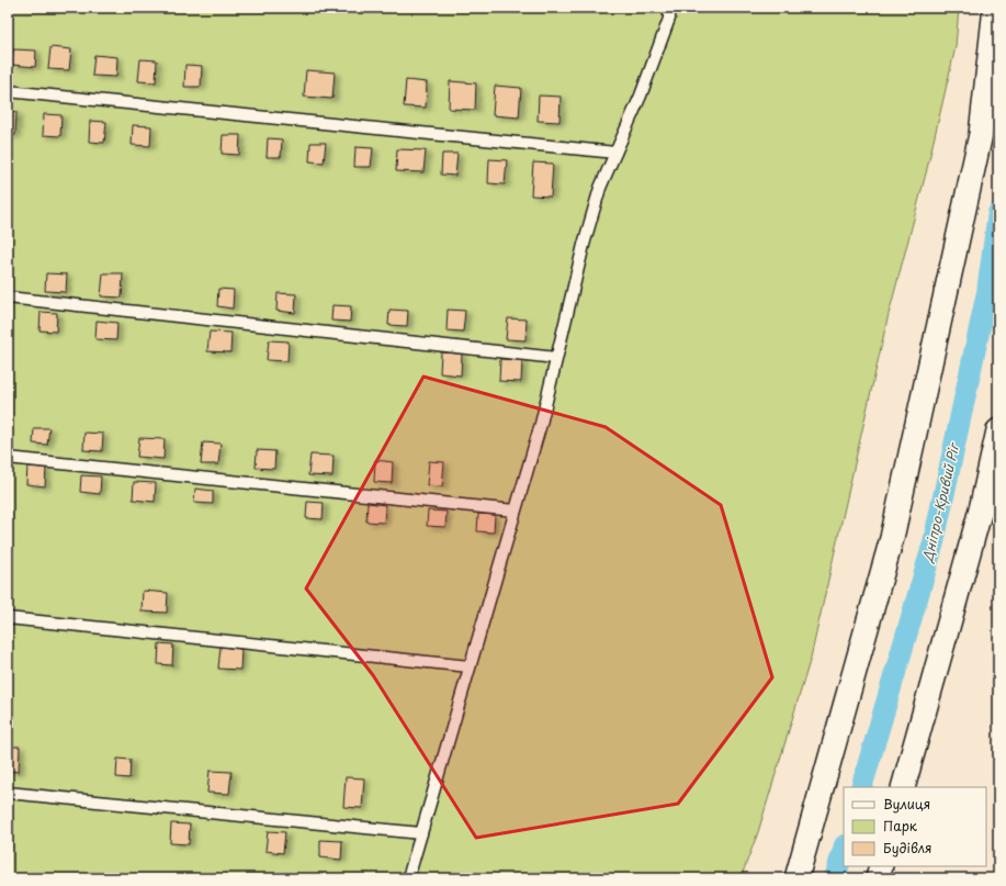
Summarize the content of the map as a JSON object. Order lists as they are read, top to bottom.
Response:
{
  "water": ["Дніпро-Кривий Ріг"],
  "legend": ["Вулиця", "Парк", "Будівля"]
}
